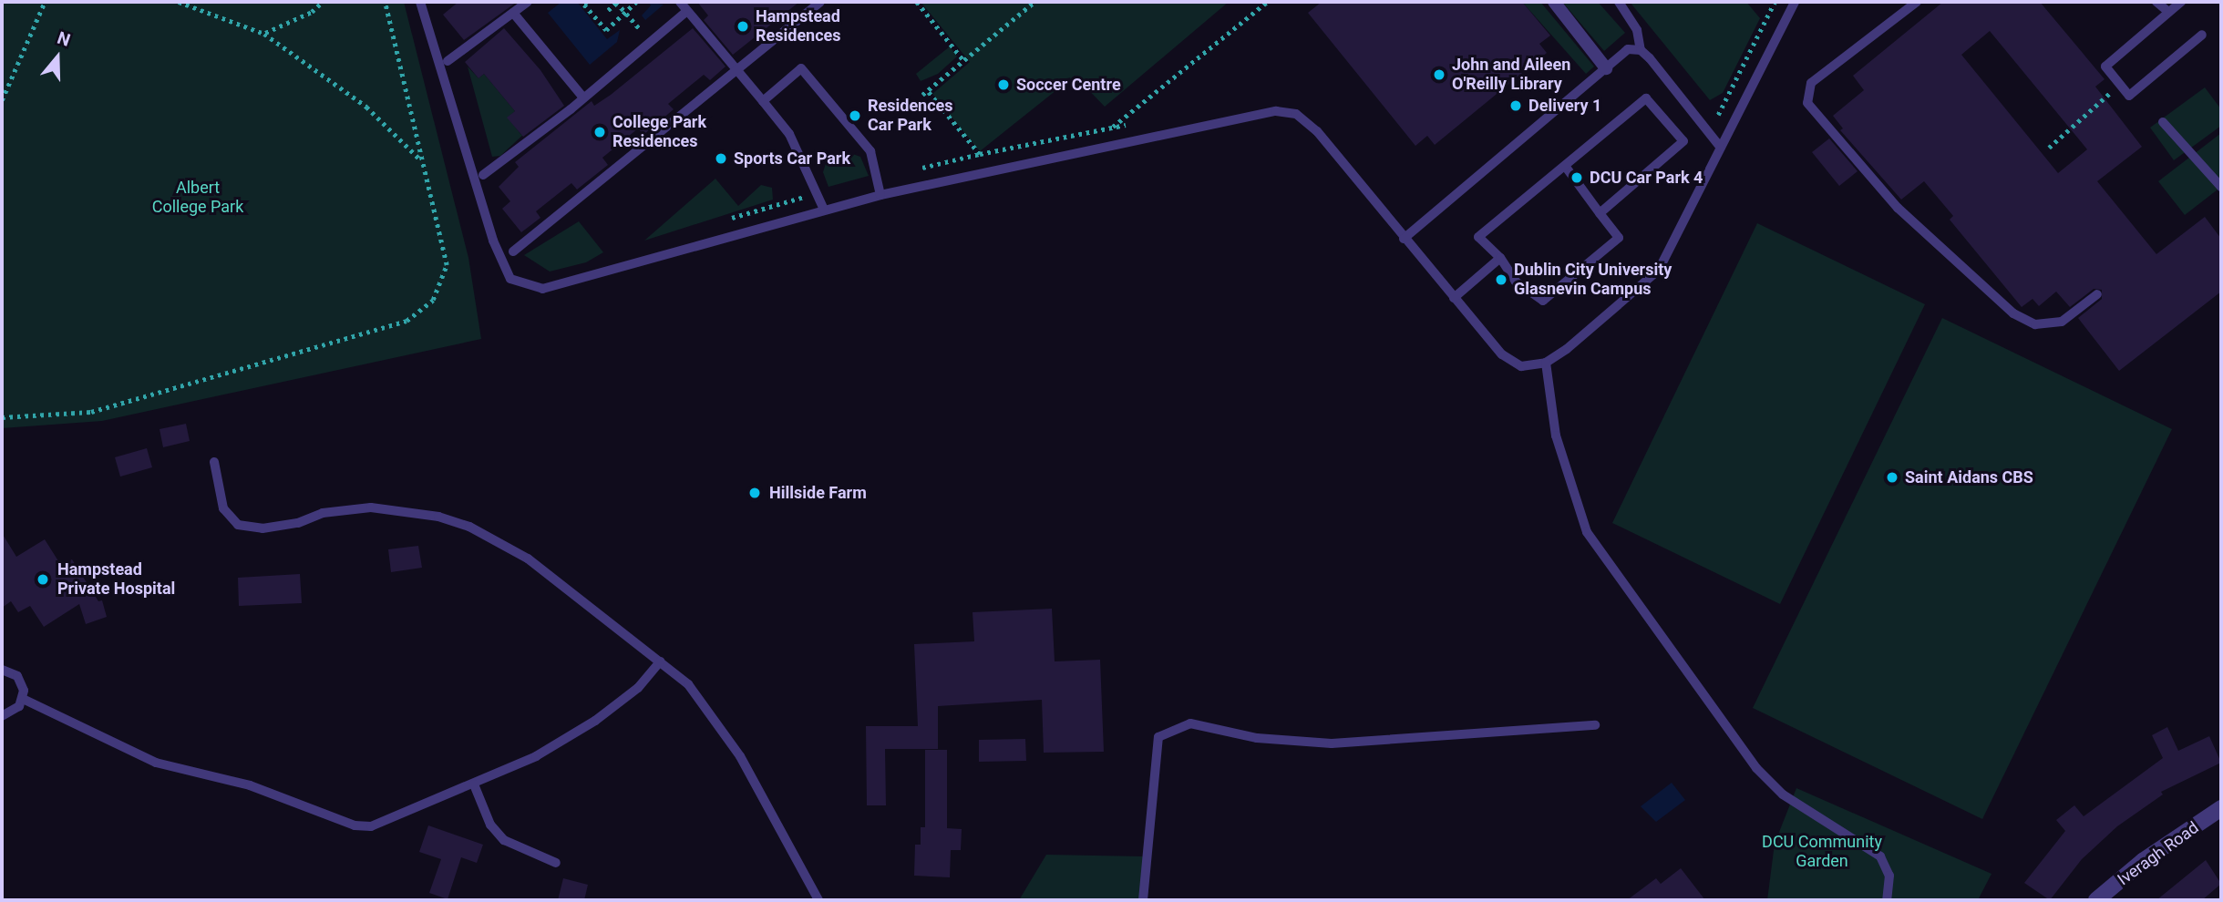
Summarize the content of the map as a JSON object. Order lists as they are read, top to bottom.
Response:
{
  "streets": {
    "street": ["Iveragh Road"]
  },
  "parks": ["Albert College Park", "DCU Community Garden"],
  "places": [
    "Hampstead Residences",
    "John and Aileen O'Reilly Library",
    "Soccer Centre",
    "Delivery 1",
    "Residences Car Park",
    "College Park Residences",
    "Sports Car Park",
    "DCU Car Park 4",
    "Dublin City University Glasnevin Campus",
    "Saint Aidans CBS",
    "Hillside Farm",
    "Hampstead Private Hospital"
  ],
  "north": "top"
}
